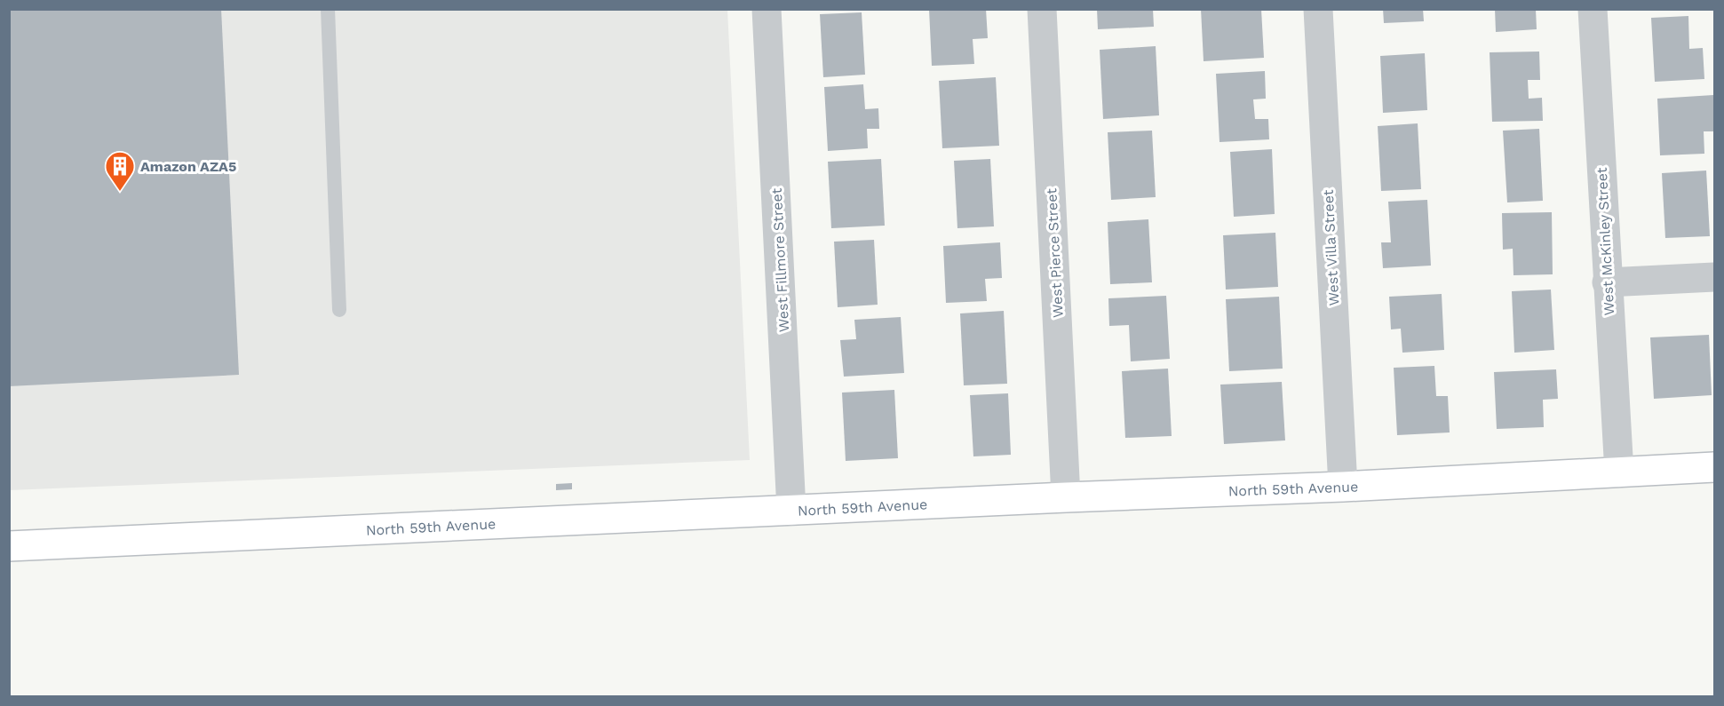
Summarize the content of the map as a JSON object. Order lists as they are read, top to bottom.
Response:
{
  "streets": {
    "main road": ["North 59th Avenue"],
    "street": [
      "West McKinley Street",
      "West Villa Street",
      "West Pierce Street",
      "West Fillmore Street"
    ]
  },
  "crossings": [
    ["West McKinley Street", "North 59th Avenue"],
    ["West Villa Street", "North 59th Avenue"],
    ["West Pierce Street", "North 59th Avenue"],
    ["West Fillmore Street", "North 59th Avenue"]
  ],
  "places": {
    "building": ["Amazon AZA5"]
  }
}
